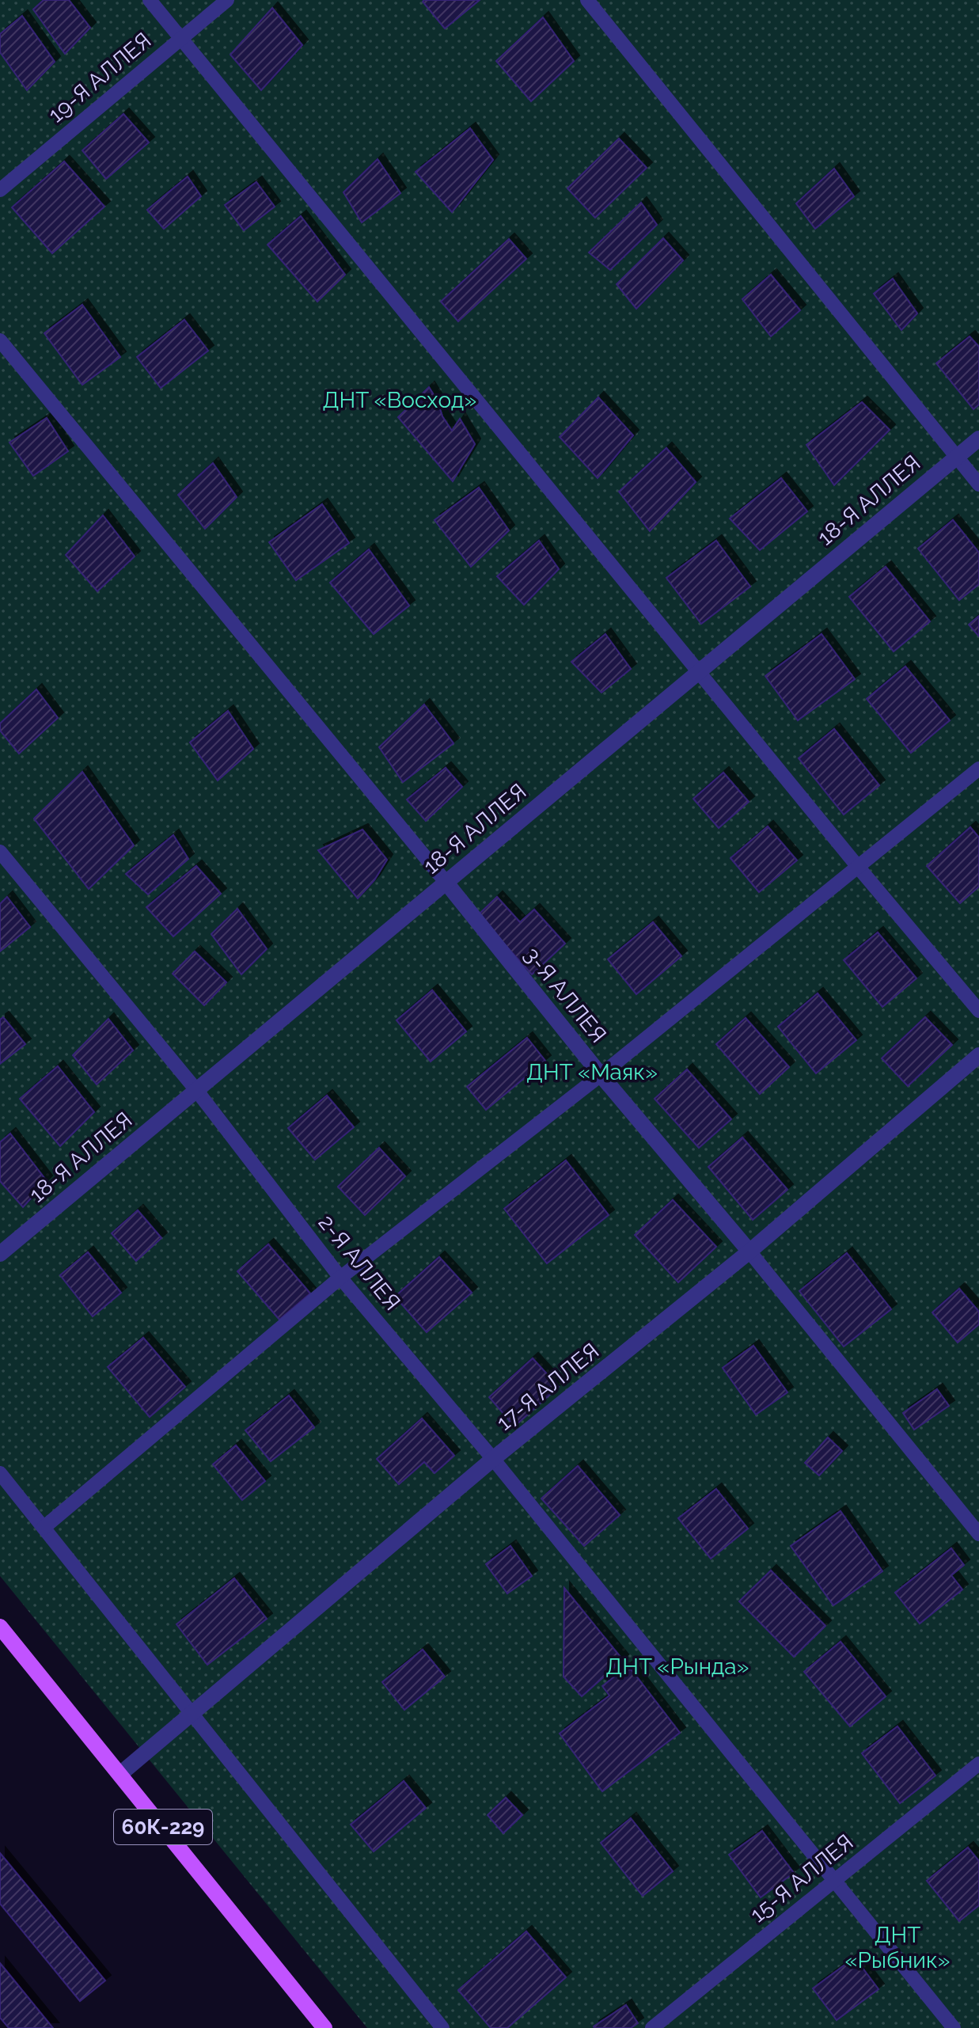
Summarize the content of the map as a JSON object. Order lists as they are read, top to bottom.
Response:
{
  "streets": {
    "main road": ["60К-229"],
    "street": ["18-Я АЛЛЕЯ", "3-Я АЛЛЕЯ", "17-Я АЛЛЕЯ"],
    "lane": ["19-Я АЛЛЕЯ", "2-Я АЛЛЕЯ", "15-Я АЛЛЕЯ"]
  },
  "crossings": [
    ["18-Я АЛЛЕЯ", "3-Я АЛЛЕЯ"],
    ["18-Я АЛЛЕЯ", "2-Я АЛЛЕЯ"],
    ["3-Я АЛЛЕЯ", "17-Я АЛЛЕЯ"],
    ["2-Я АЛЛЕЯ", "17-Я АЛЛЕЯ"],
    ["2-Я АЛЛЕЯ", "15-Я АЛЛЕЯ"],
    ["17-Я АЛЛЕЯ", "60К-229"]
  ],
  "parks": [
    "ДНТ «Восход»",
    "ДНТ «Маяк»",
    "ДНТ «Рында»",
    "ДНТ «Рыбник»"
  ]
}
